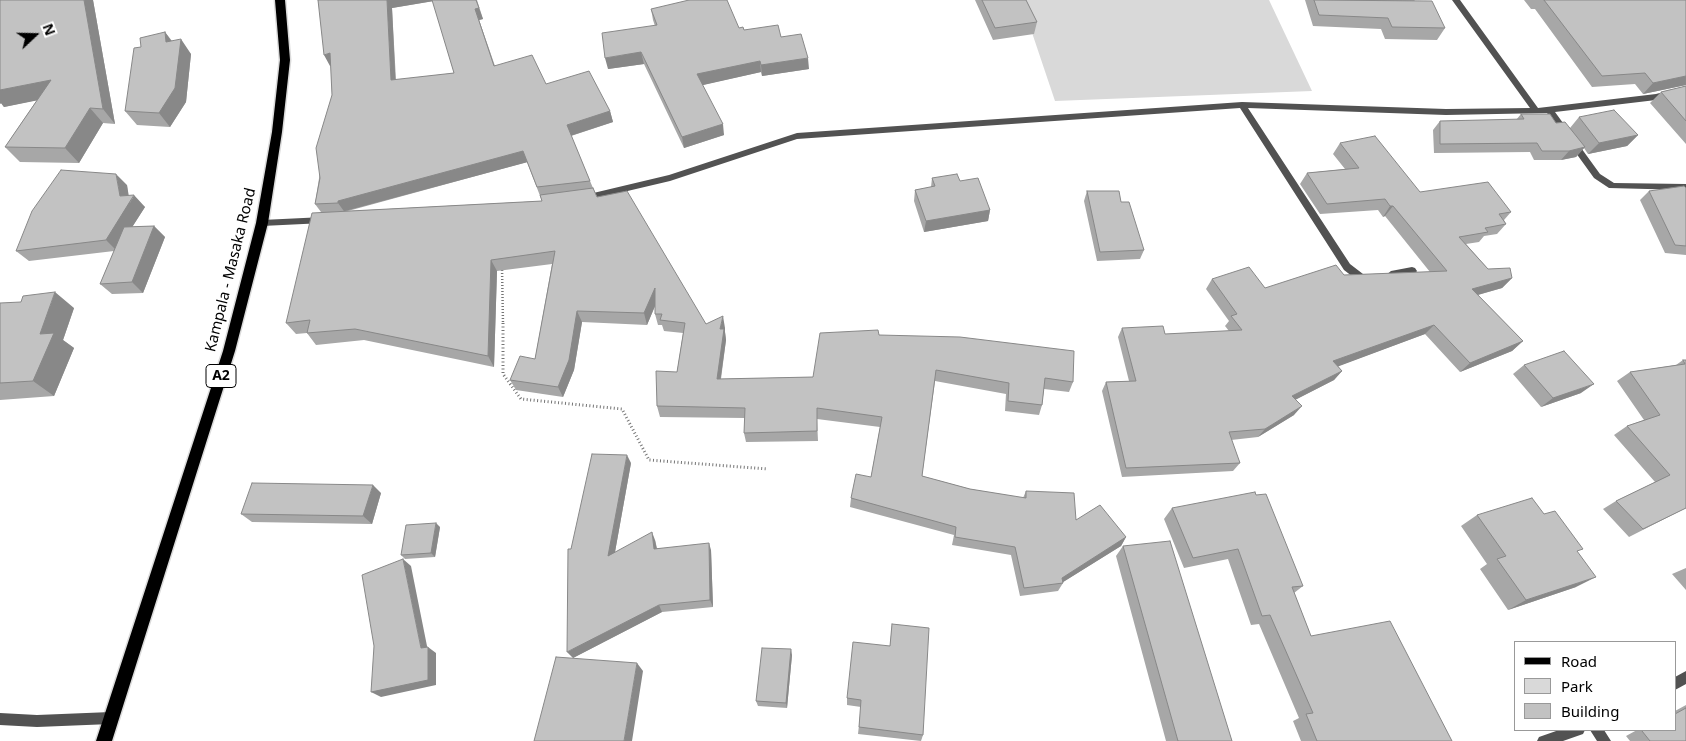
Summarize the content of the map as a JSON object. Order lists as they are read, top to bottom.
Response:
{
  "streets": {
    "main road": ["Kampala - Masaka Road", "A2"]
  },
  "legend": ["Road", "Park", "Building"],
  "north": "right"
}
